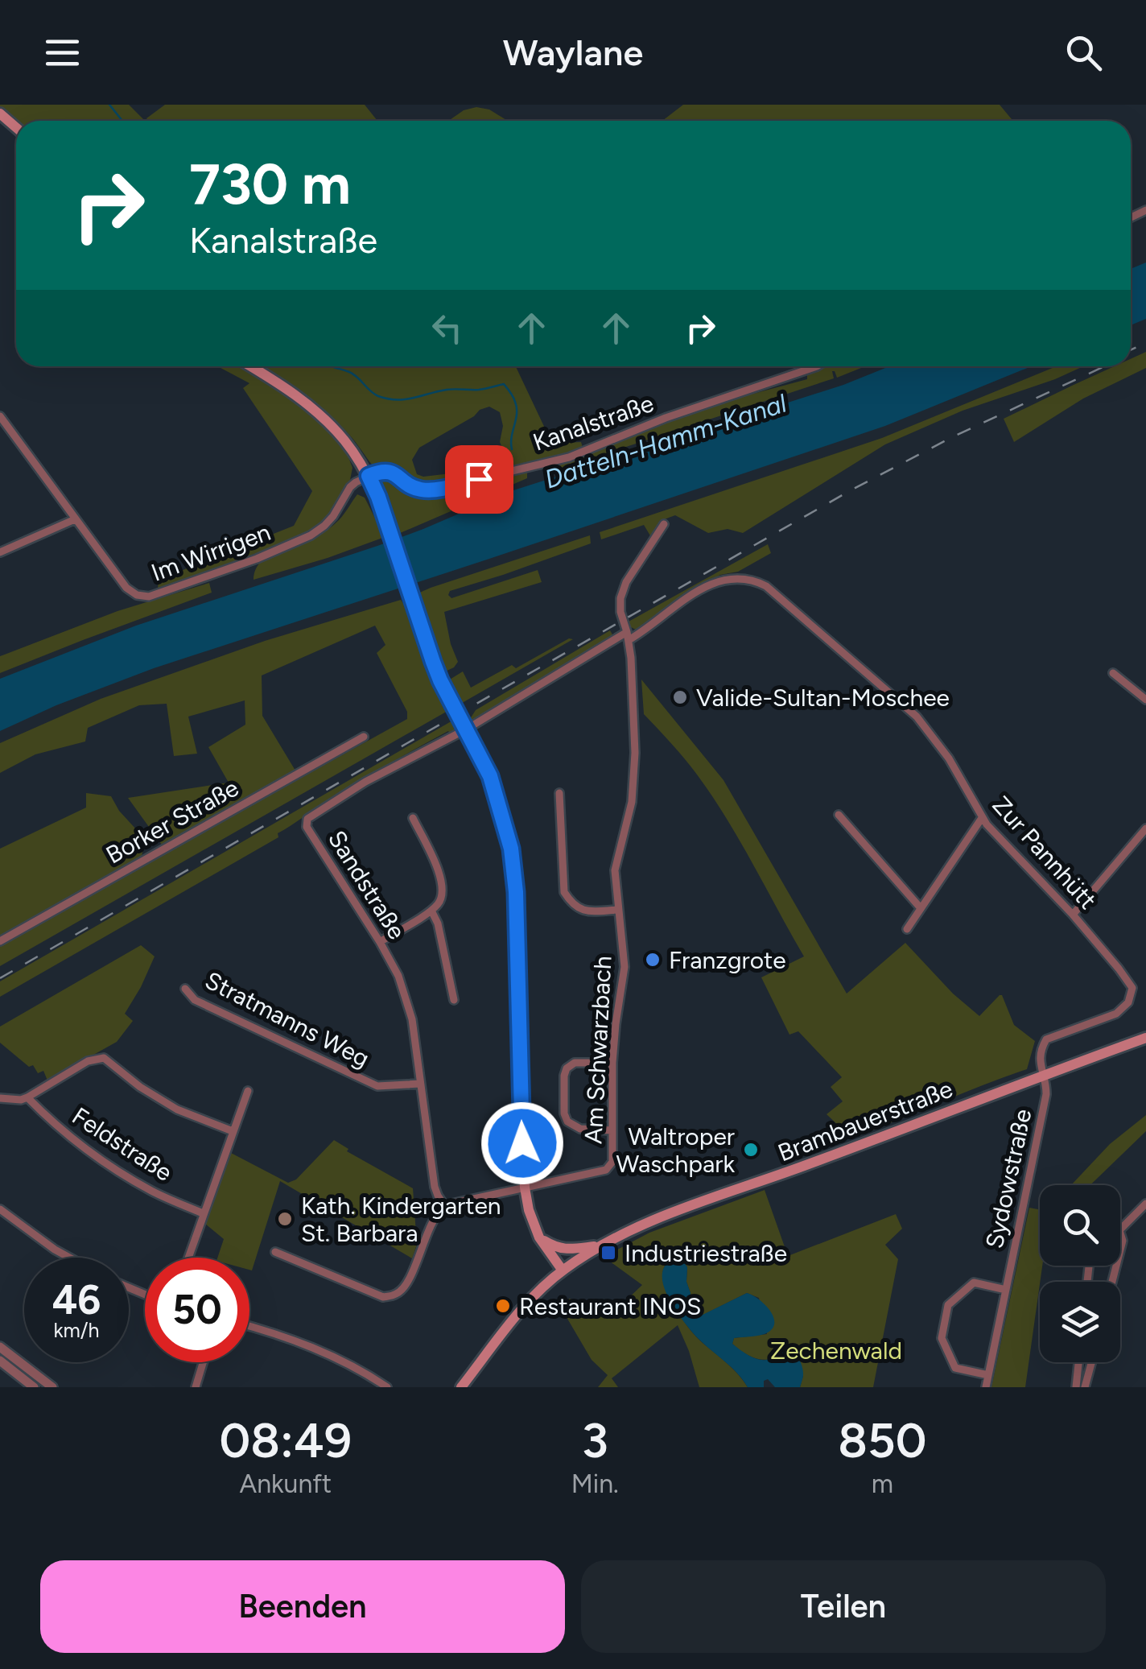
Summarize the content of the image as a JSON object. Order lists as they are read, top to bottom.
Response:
{
  "streets": {
    "main road": ["Brambauerstraße"],
    "street": [
      "Kanalstraße",
      "Im Wirrigen",
      "Borker Straße",
      "Zur Pannhütt",
      "Sandstraße",
      "Stratmanns Weg",
      "Am Schwarzbach",
      "Feldstraße",
      "Sydowstraße"
    ]
  },
  "crossings": [
    ["Kanalstraße", "Im Wirrigen"],
    ["Zur Pannhütt", "Sandstraße"],
    ["Zur Pannhütt", "Am Schwarzbach"],
    ["Zur Pannhütt", "Brambauerstraße"],
    ["Zur Pannhütt", "Sydowstraße"],
    ["Sandstraße", "Stratmanns Weg"],
    ["Sandstraße", "Am Schwarzbach"],
    ["Brambauerstraße", "Sydowstraße"]
  ],
  "water": ["Datteln-Hamm-Kanal"],
  "parks": ["Zechenwald"],
  "places": {
    "other": [
      "Valide-Sultan-Moschee",
      "Franzgrote",
      "Waltroper Waschpark",
      "Kath. Kindergarten St. Barbara",
      "Restaurant INOS"
    ],
    "transit": ["Industriestraße"]
  },
  "page": {
    "header": "Waylane",
    "turn": ["730 m", "Kanalstraße"],
    "speed": "46 km/h",
    "limit": "50",
    "eta": [
      "08:49",
      "Ankunft",
      "3",
      "Min.",
      "850",
      "m"
    ],
    "buttons": ["Beenden", "Teilen"]
  }
}
